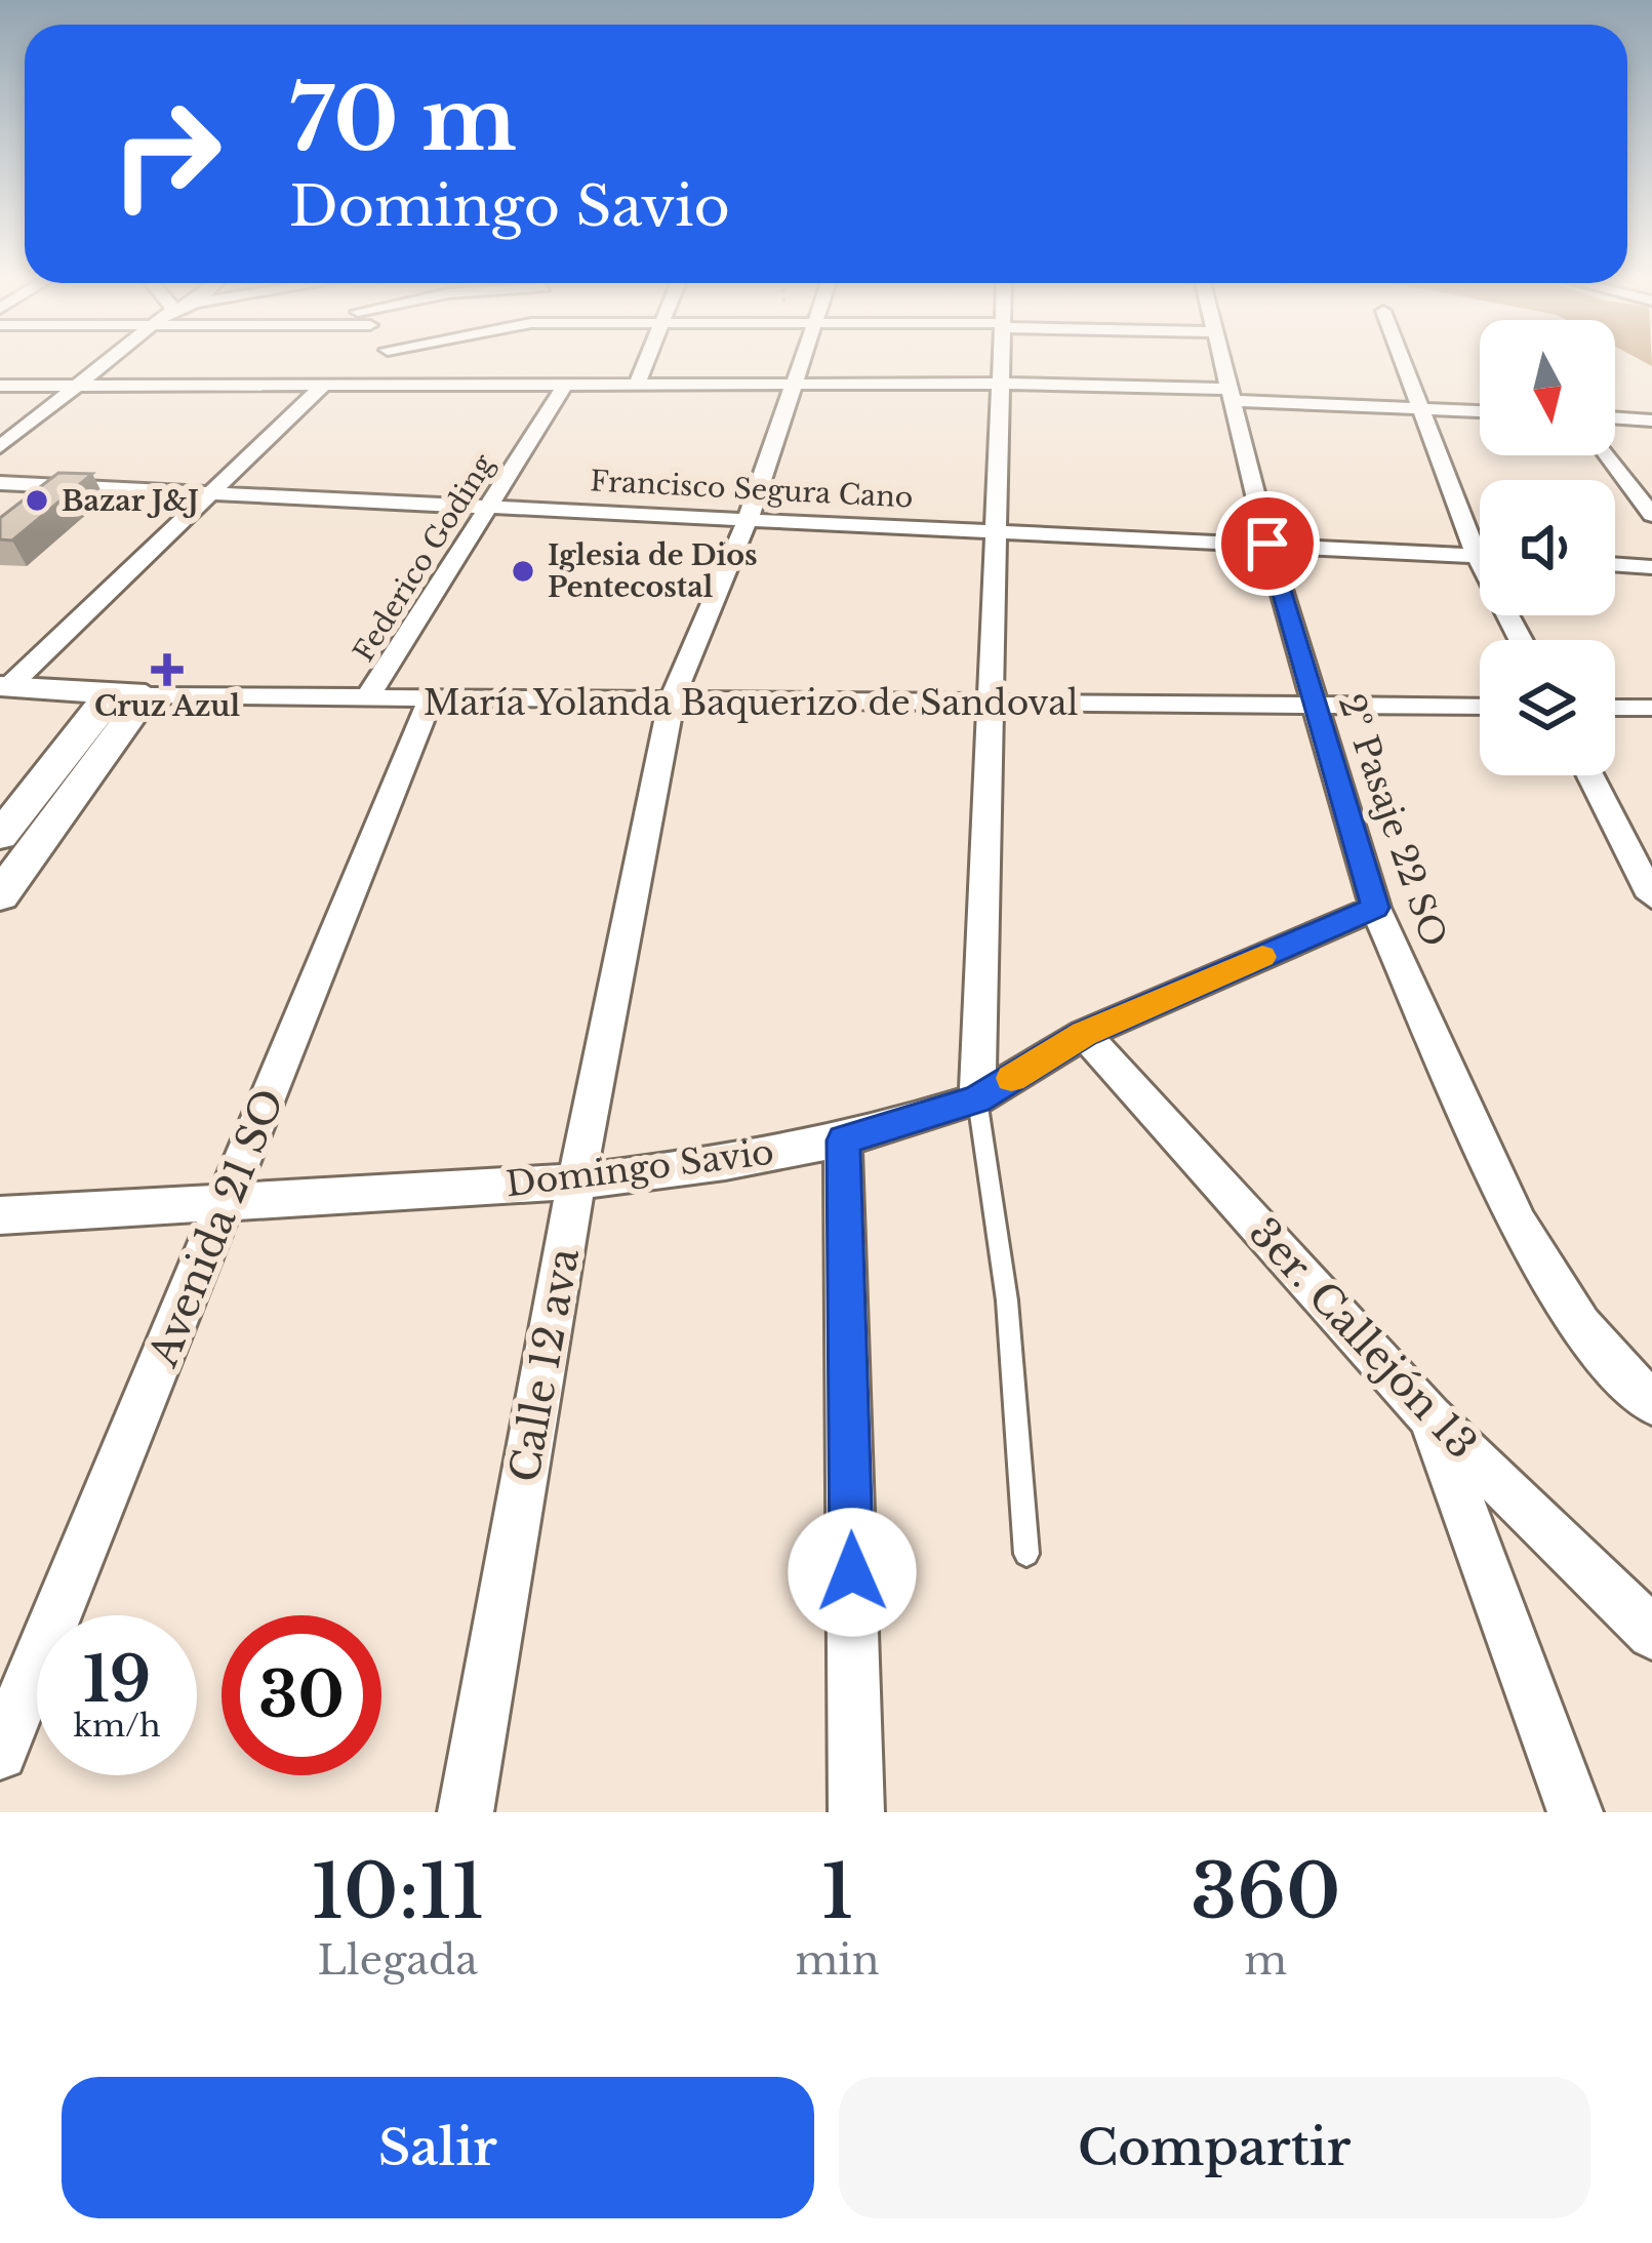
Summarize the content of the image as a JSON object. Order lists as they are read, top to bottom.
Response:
{
  "streets": {
    "street": [
      "Francisco Segura Cano",
      "Federico Goding",
      "María Yolanda Baquerizo de Sandoval",
      "2º Pasaje 22 SO",
      "Domingo Savio",
      "Avenida 21 SO",
      "3er. Callejón 13",
      "Calle 12 ava"
    ]
  },
  "crossings": [
    ["Francisco Segura Cano", "Federico Goding"],
    ["Francisco Segura Cano", "2º Pasaje 22 SO"],
    ["Francisco Segura Cano", "Calle 12 ava"],
    ["Federico Goding", "María Yolanda Baquerizo de Sandoval"],
    ["María Yolanda Baquerizo de Sandoval", "2º Pasaje 22 SO"],
    ["María Yolanda Baquerizo de Sandoval", "Avenida 21 SO"],
    ["María Yolanda Baquerizo de Sandoval", "Calle 12 ava"],
    ["2º Pasaje 22 SO", "Domingo Savio"],
    ["Domingo Savio", "Avenida 21 SO"],
    ["Domingo Savio", "3er. Callejón 13"],
    ["Domingo Savio", "Calle 12 ava"]
  ],
  "places": {
    "other": ["Bazar J&J", "Iglesia de Dios Pentecostal"],
    "health": ["Cruz Azul"]
  },
  "north": "bottom",
  "page": {
    "turn": ["70 m", "Domingo Savio"],
    "speed": "19 km/h",
    "limit": "30",
    "eta": [
      "10:11",
      "Llegada",
      "1",
      "min",
      "360",
      "m"
    ],
    "buttons": ["Salir", "Compartir"]
  }
}
